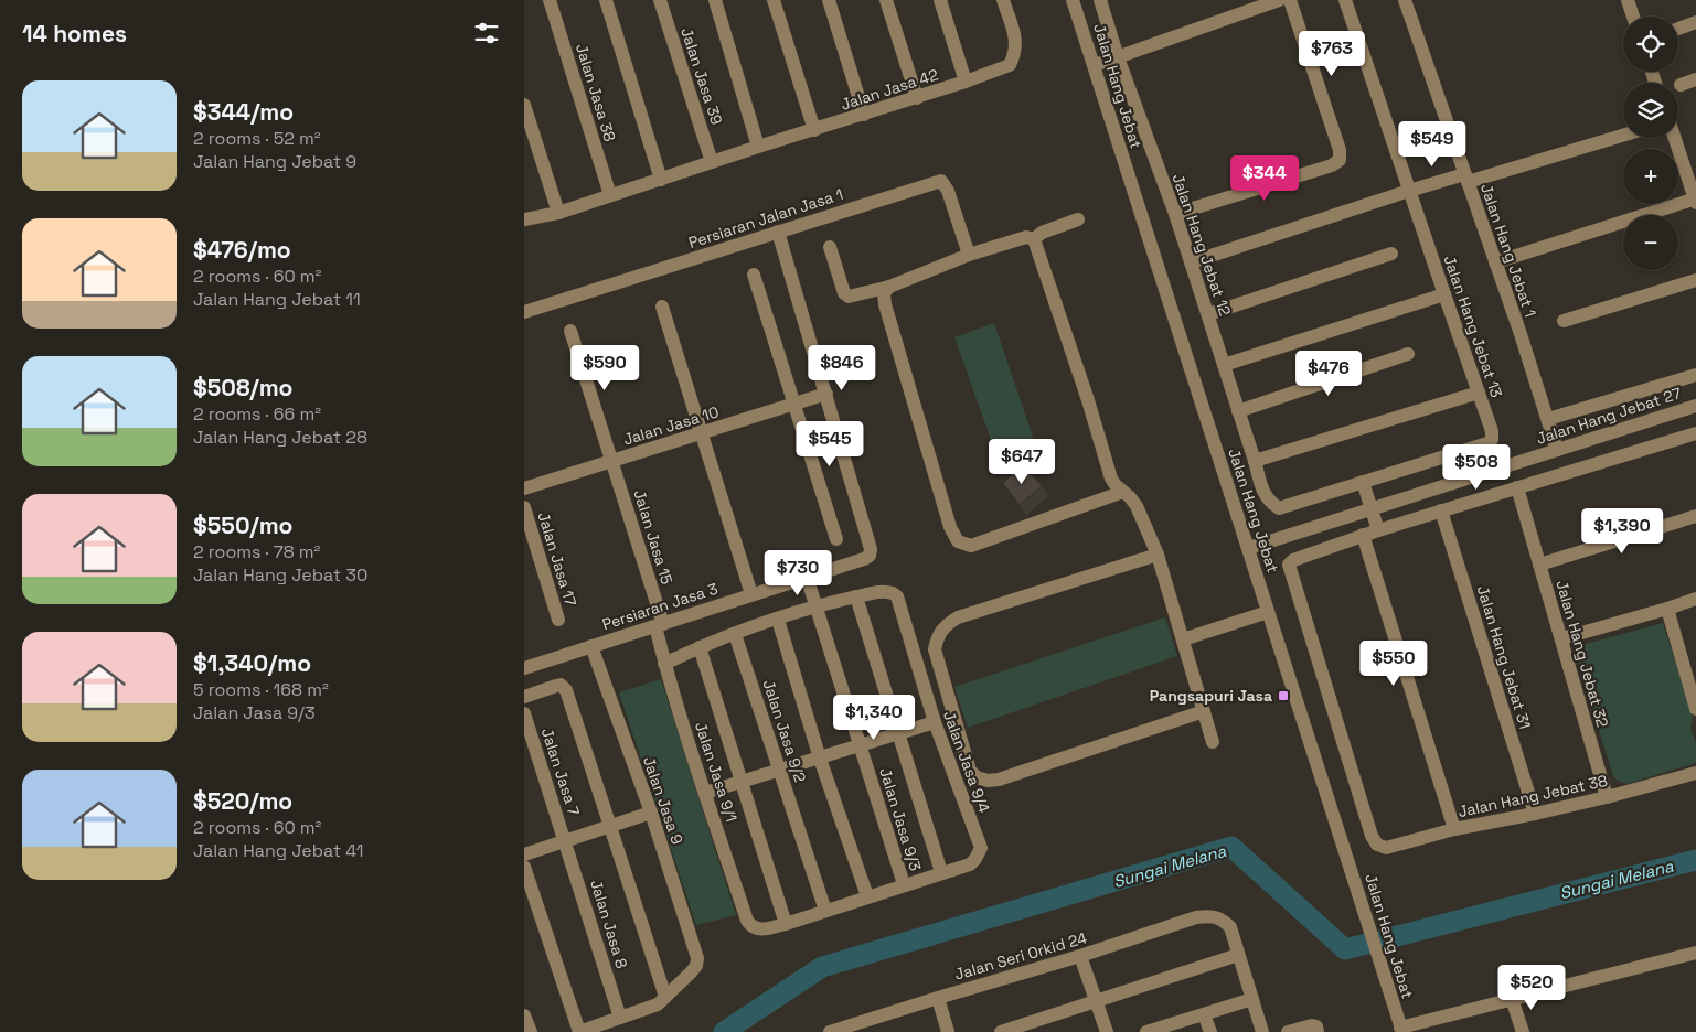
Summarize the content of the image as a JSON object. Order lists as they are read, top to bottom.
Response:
{
  "streets": {
    "street": [
      "Jalan Jasa 39",
      "Jalan Hang Jebat",
      "Jalan Jasa 42",
      "Jalan Jasa 38",
      "Persiaran Jalan Jasa 1",
      "Jalan Hang Jebat 12",
      "Jalan Hang Jebat 1",
      "Jalan Hang Jebat 13",
      "Jalan Hang Jebat 27",
      "Jalan Jasa 10",
      "Jalan Jasa 15",
      "Jalan Jasa 17",
      "Persiaran Jasa 3",
      "Jalan Hang Jebat 32",
      "Jalan Hang Jebat 31",
      "Jalan Jasa 9/2",
      "Jalan Jasa 9/4",
      "Jalan Jasa 7",
      "Jalan Jasa 9/1",
      "Jalan Hang Jebat 38",
      "Jalan Jasa 9",
      "Jalan Jasa 9/3",
      "Jalan Jasa 8",
      "Jalan Seri Orkid 24"
    ]
  },
  "crossings": [
    ["Jalan Jasa 39", "Jalan Jasa 42"],
    ["Jalan Hang Jebat", "Jalan Hang Jebat 27"],
    ["Jalan Jasa 42", "Jalan Jasa 38"],
    ["Jalan Hang Jebat 12", "Jalan Hang Jebat 13"],
    ["Jalan Hang Jebat 1", "Jalan Hang Jebat 27"],
    ["Jalan Jasa 10", "Jalan Jasa 15"],
    ["Jalan Jasa 10", "Persiaran Jasa 3"],
    ["Jalan Jasa 15", "Persiaran Jasa 3"],
    ["Jalan Jasa 15", "Jalan Jasa 9/1"],
    ["Persiaran Jasa 3", "Jalan Jasa 9/1"],
    ["Persiaran Jasa 3", "Jalan Jasa 9"],
    ["Jalan Hang Jebat 32", "Jalan Hang Jebat 38"],
    ["Jalan Hang Jebat 31", "Jalan Hang Jebat 38"],
    ["Jalan Jasa 9/2", "Jalan Jasa 9/4"],
    ["Jalan Jasa 9/4", "Jalan Jasa 9/3"],
    ["Jalan Jasa 7", "Jalan Jasa 8"]
  ],
  "water": ["Sungai Melana"],
  "places": {
    "transit": ["Pangsapuri Jasa"]
  },
  "page": {
    "heading": "14 homes",
    "map_buttons": ["+", "−"],
    "price": [
      "$763",
      "$549",
      "$344",
      "$590",
      "$846",
      "$476",
      "$545",
      "$647",
      "$508",
      "$1,390",
      "$730",
      "$550",
      "$1,340",
      "$520"
    ],
    "list": [
      {
        "name": "$344/mo",
        "note": "2 rooms · 52 m² · Jalan Hang Jebat 9"
      },
      {
        "name": "$476/mo",
        "note": "2 rooms · 60 m² · Jalan Hang Jebat 11"
      },
      {
        "name": "$508/mo",
        "note": "2 rooms · 66 m² · Jalan Hang Jebat 28"
      },
      {
        "name": "$550/mo",
        "note": "2 rooms · 78 m² · Jalan Hang Jebat 30"
      },
      {
        "name": "$1,340/mo",
        "note": "5 rooms · 168 m² · Jalan Jasa 9/3"
      },
      {
        "name": "$520/mo",
        "note": "2 rooms · 60 m² · Jalan Hang Jebat 41"
      }
    ]
  }
}
